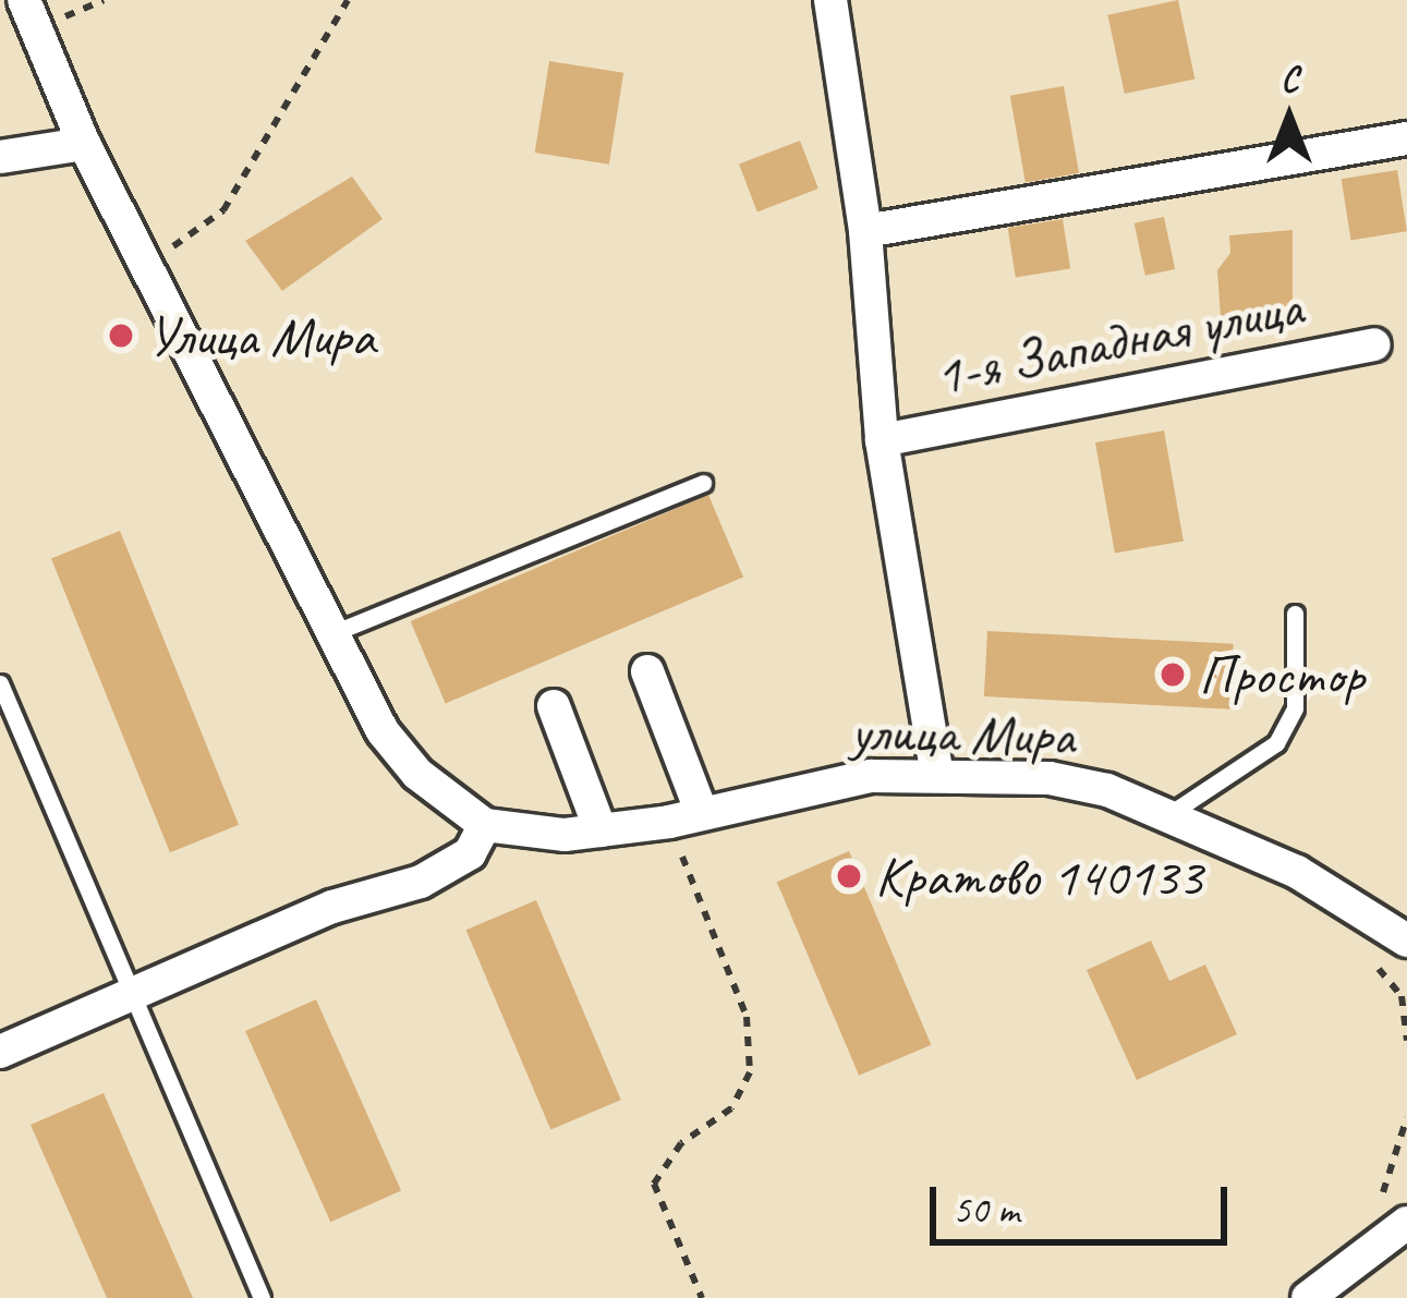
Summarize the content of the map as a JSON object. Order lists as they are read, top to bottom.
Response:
{
  "streets": {
    "street": ["1-я Западная улица", "улица Мира"]
  },
  "places": ["Улица Мира", "Простор", "Кратово 140133"],
  "scale_bar": "50 m",
  "north": "top"
}
